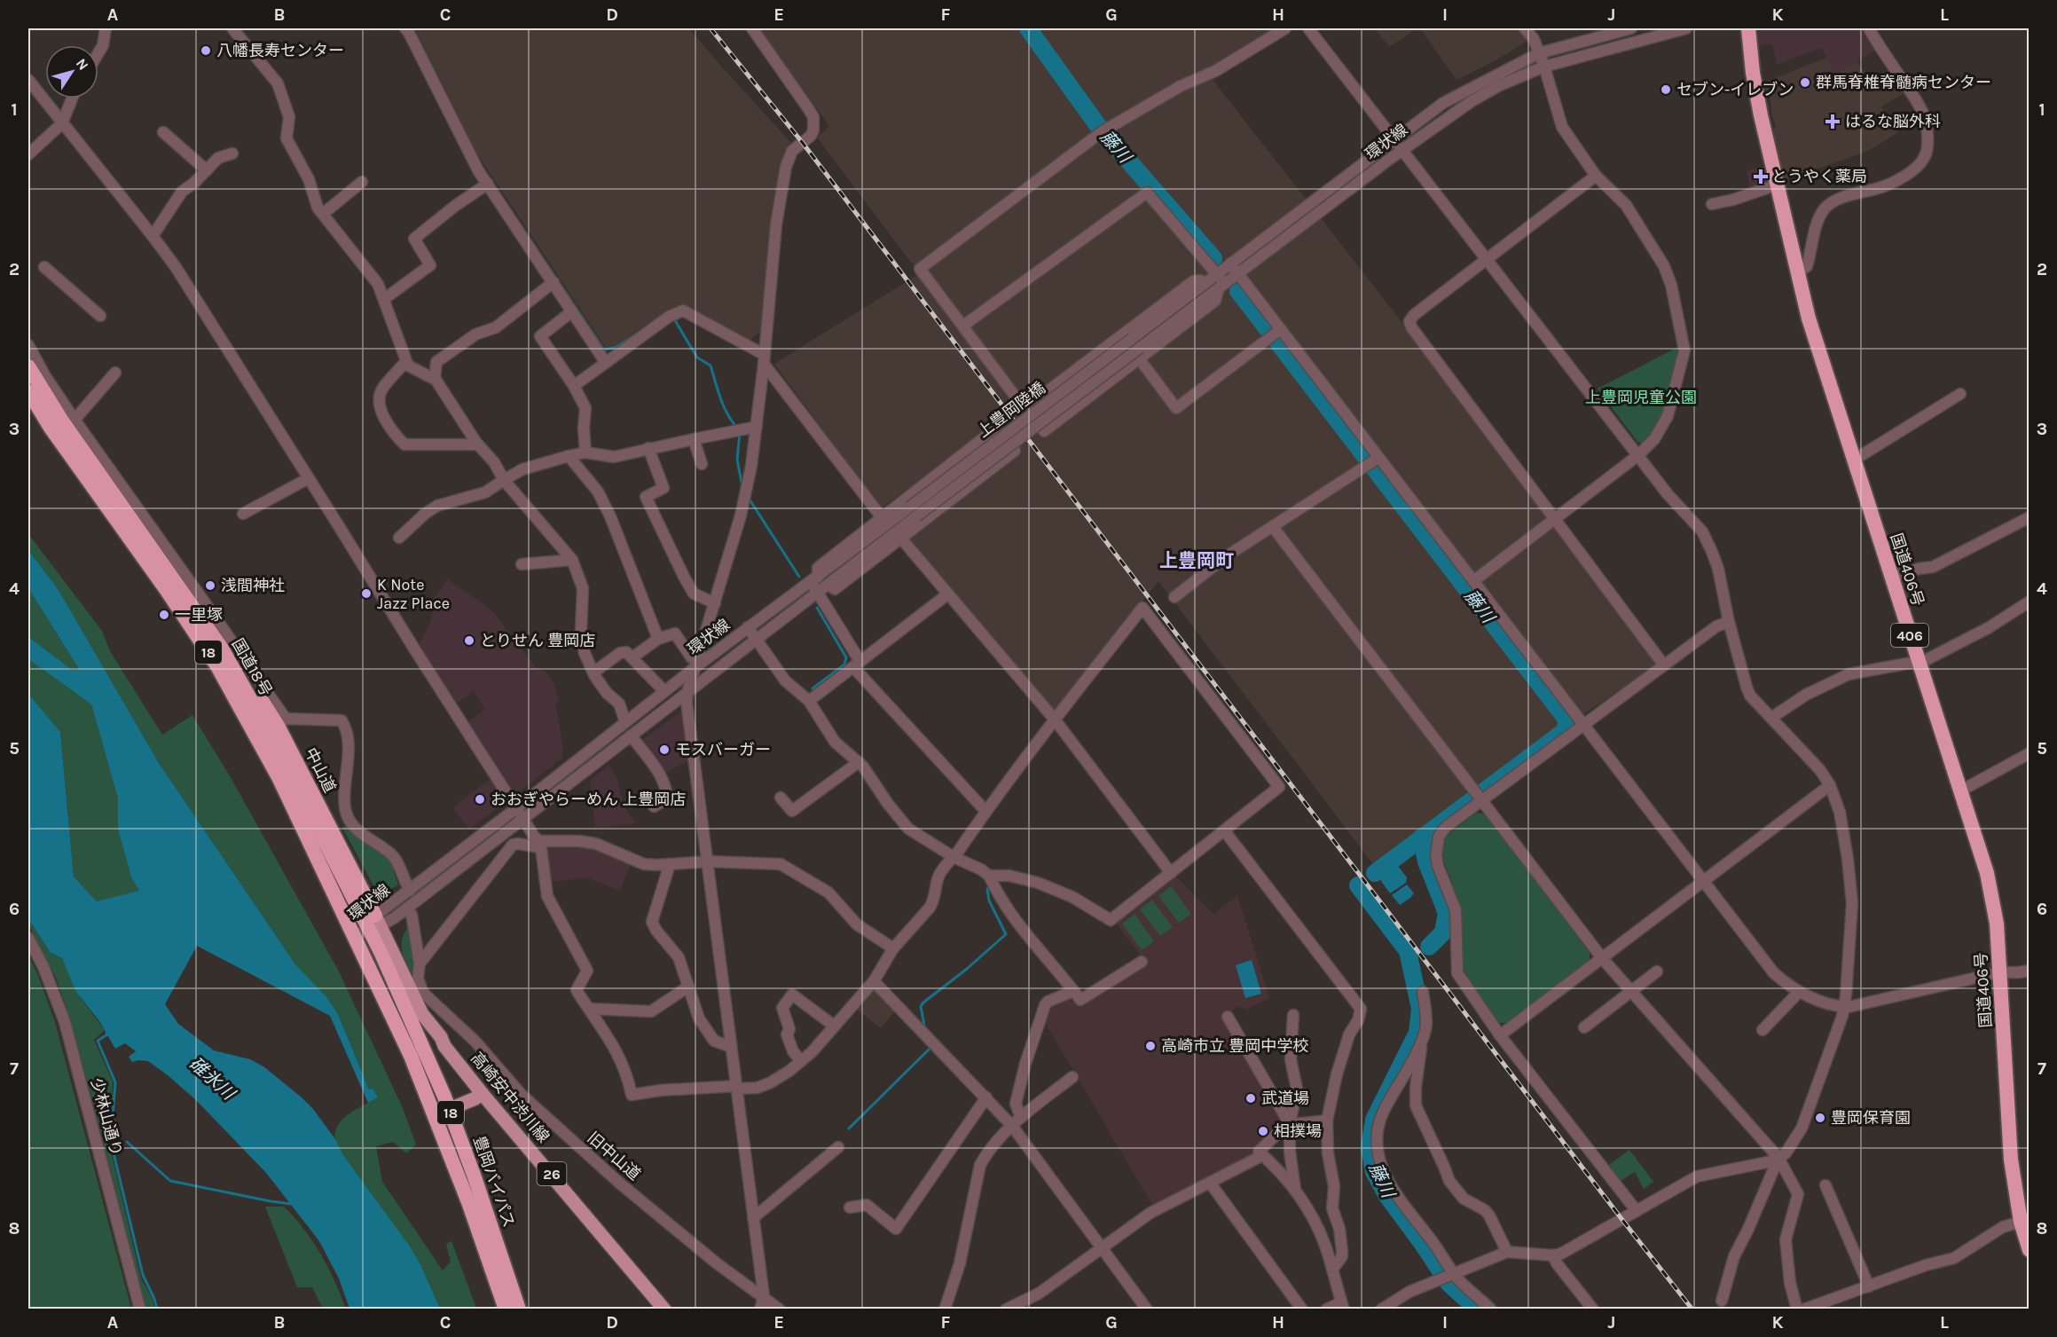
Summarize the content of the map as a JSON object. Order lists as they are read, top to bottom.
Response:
{
  "streets": {
    "highway": [
      "国道406号",
      "406",
      "18",
      "国道18号",
      "中山道",
      "豊岡バイパス"
    ],
    "main road": ["高崎安中渋川線", "26"],
    "street": [
      "環状線",
      "上豊岡陸橋",
      "少林山通り",
      "旧中山道"
    ]
  },
  "crossings": [
    ["環状線", "上豊岡陸橋"],
    ["環状線", "国道18号"],
    ["環状線", "中山道"],
    ["環状線", "高崎安中渋川線"],
    ["環状線", "旧中山道"],
    ["環状線", "豊岡バイパス"],
    ["国道18号", "中山道"],
    ["国道18号", "豊岡バイパス"],
    ["中山道", "高崎安中渋川線"],
    ["中山道", "豊岡バイパス"],
    ["高崎安中渋川線", "豊岡バイパス"]
  ],
  "districts": ["上豊岡町"],
  "water": ["藤川", "碓氷川"],
  "parks": ["上豊岡児童公園"],
  "places": {
    "other": [
      "八幡長寿センター",
      "群馬脊椎脊髄病センター",
      "セブン-イレブン",
      "浅間神社",
      "K Note Jazz Place",
      "一里塚",
      "とりせん 豊岡店",
      "モスバーガー",
      "おおぎやらーめん 上豊岡店",
      "高崎市立 豊岡中学校",
      "武道場",
      "豊岡保育園",
      "相撲場"
    ],
    "health": ["はるな脳外科", "とうやく薬局"]
  },
  "north": "top right",
  "grid": {
    "columns": [
      "A",
      "B",
      "C",
      "D",
      "E",
      "F",
      "G",
      "H",
      "I",
      "J",
      "K",
      "L"
    ],
    "rows": [
      "1",
      "2",
      "3",
      "4",
      "5",
      "6",
      "7",
      "8"
    ]
  }
}
